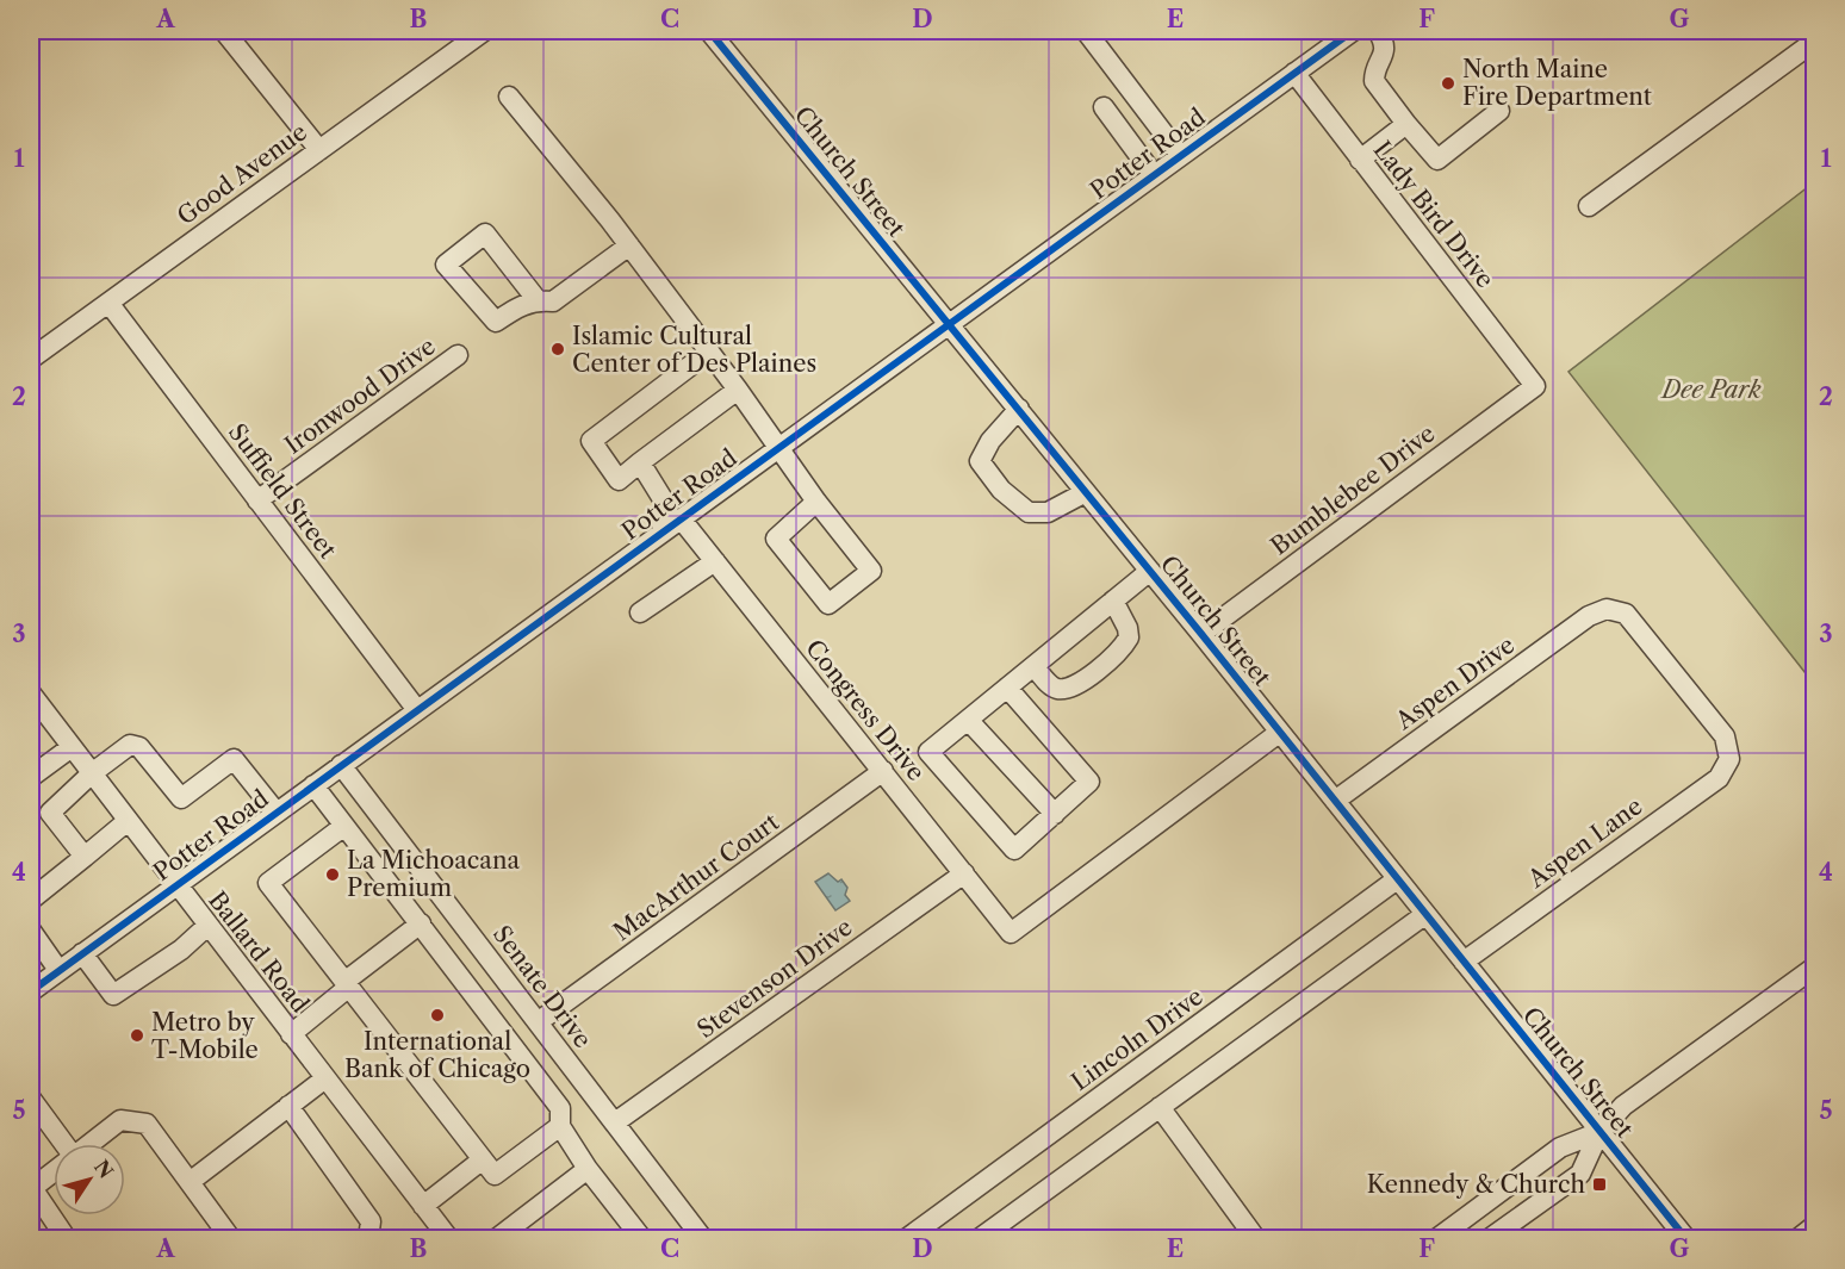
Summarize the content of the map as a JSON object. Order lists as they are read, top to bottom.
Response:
{
  "streets": {
    "street": [
      "Potter Road",
      "Church Street",
      "Good Avenue",
      "Lady Bird Drive",
      "Ironwood Drive",
      "Bumblebee Drive",
      "Suffield Street",
      "Aspen Drive",
      "Congress Drive",
      "Aspen Lane",
      "MacArthur Court",
      "Ballard Road",
      "Stevenson Drive",
      "Senate Drive",
      "Lincoln Drive"
    ]
  },
  "crossings": [
    ["Potter Road", "Church Street"],
    ["Potter Road", "Lady Bird Drive"],
    ["Potter Road", "Suffield Street"],
    ["Potter Road", "Congress Drive"],
    ["Potter Road", "Ballard Road"],
    ["Potter Road", "Senate Drive"],
    ["Church Street", "Bumblebee Drive"],
    ["Church Street", "Aspen Drive"],
    ["Church Street", "Congress Drive"],
    ["Church Street", "Aspen Lane"],
    ["Church Street", "Lincoln Drive"],
    ["Good Avenue", "Suffield Street"],
    ["Lady Bird Drive", "Bumblebee Drive"],
    ["Ironwood Drive", "Suffield Street"],
    ["Aspen Drive", "Aspen Lane"],
    ["Congress Drive", "MacArthur Court"],
    ["Congress Drive", "Stevenson Drive"],
    ["MacArthur Court", "Senate Drive"],
    ["Stevenson Drive", "Senate Drive"]
  ],
  "parks": ["Dee Park"],
  "places": {
    "other": [
      "North Maine Fire Department",
      "Islamic Cultural Center of Des Plaines",
      "La Michoacana Premium",
      "International Bank of Chicago",
      "Metro by T-Mobile"
    ],
    "transit": ["Kennedy & Church"]
  },
  "north": "top right",
  "grid": {
    "columns": [
      "A",
      "B",
      "C",
      "D",
      "E",
      "F",
      "G"
    ],
    "rows": [
      "1",
      "2",
      "3",
      "4",
      "5"
    ]
  }
}
